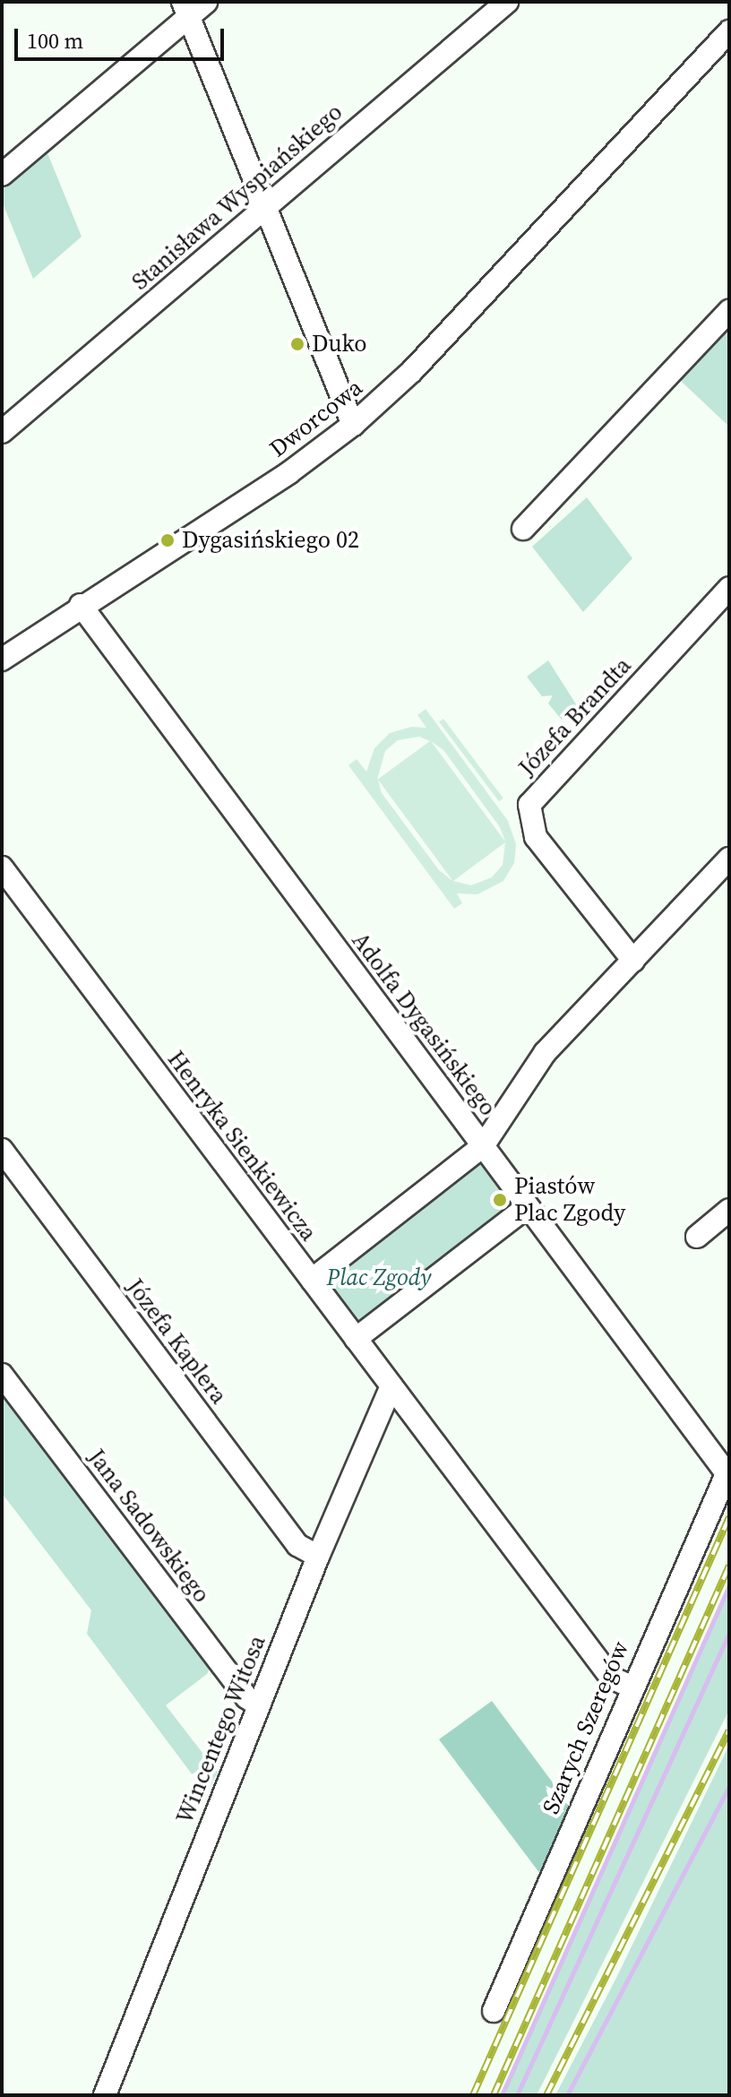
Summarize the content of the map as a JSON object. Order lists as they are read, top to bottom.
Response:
{
  "streets": {
    "street": [
      "Stanisława Wyspiańskiego",
      "Dworcowa",
      "Józefa Brandta",
      "Adolfa Dygasińskiego",
      "Henryka Sienkiewicza",
      "Józefa Kaplera",
      "Jana Sadowskiego",
      "Szarych Szeregów",
      "Wincentego Witosa"
    ]
  },
  "crossings": [
    ["Dworcowa", "Adolfa Dygasińskiego"],
    ["Adolfa Dygasińskiego", "Szarych Szeregów"],
    ["Henryka Sienkiewicza", "Szarych Szeregów"],
    ["Henryka Sienkiewicza", "Wincentego Witosa"],
    ["Józefa Kaplera", "Wincentego Witosa"],
    ["Jana Sadowskiego", "Wincentego Witosa"]
  ],
  "parks": ["Plac Zgody"],
  "places": ["Duko", "Dygasińskiego 02", "Piastów Plac Zgody"],
  "scale_bar": "100 m"
}
